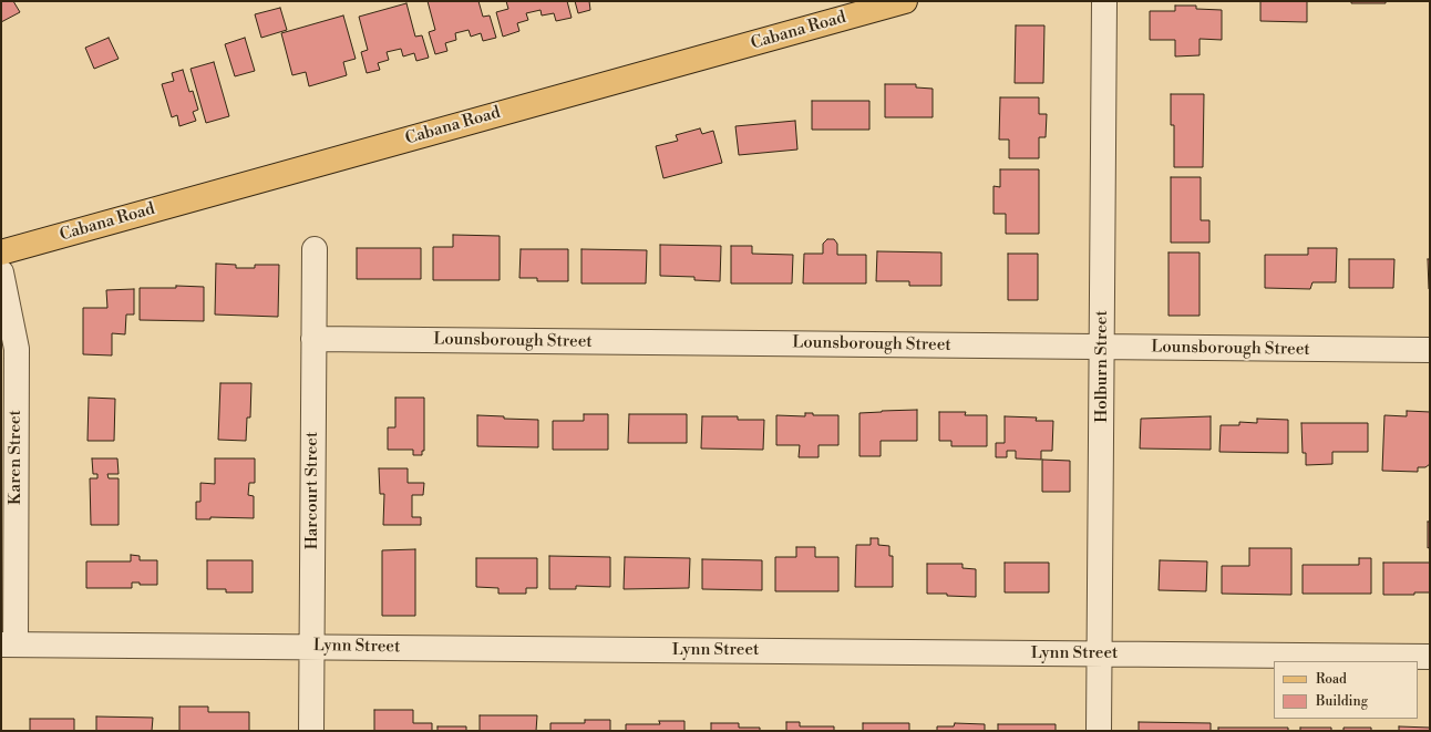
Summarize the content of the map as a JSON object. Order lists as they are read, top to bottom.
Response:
{
  "streets": {
    "main road": ["Cabana Road"],
    "street": [
      "Lounsborough Street",
      "Holburn Street",
      "Karen Street",
      "Harcourt Street",
      "Lynn Street"
    ]
  },
  "crossings": [
    ["Lounsborough Street", "Holburn Street"],
    ["Lounsborough Street", "Harcourt Street"],
    ["Holburn Street", "Lynn Street"],
    ["Karen Street", "Lynn Street"],
    ["Harcourt Street", "Lynn Street"]
  ],
  "legend": ["Road", "Building"]
}
